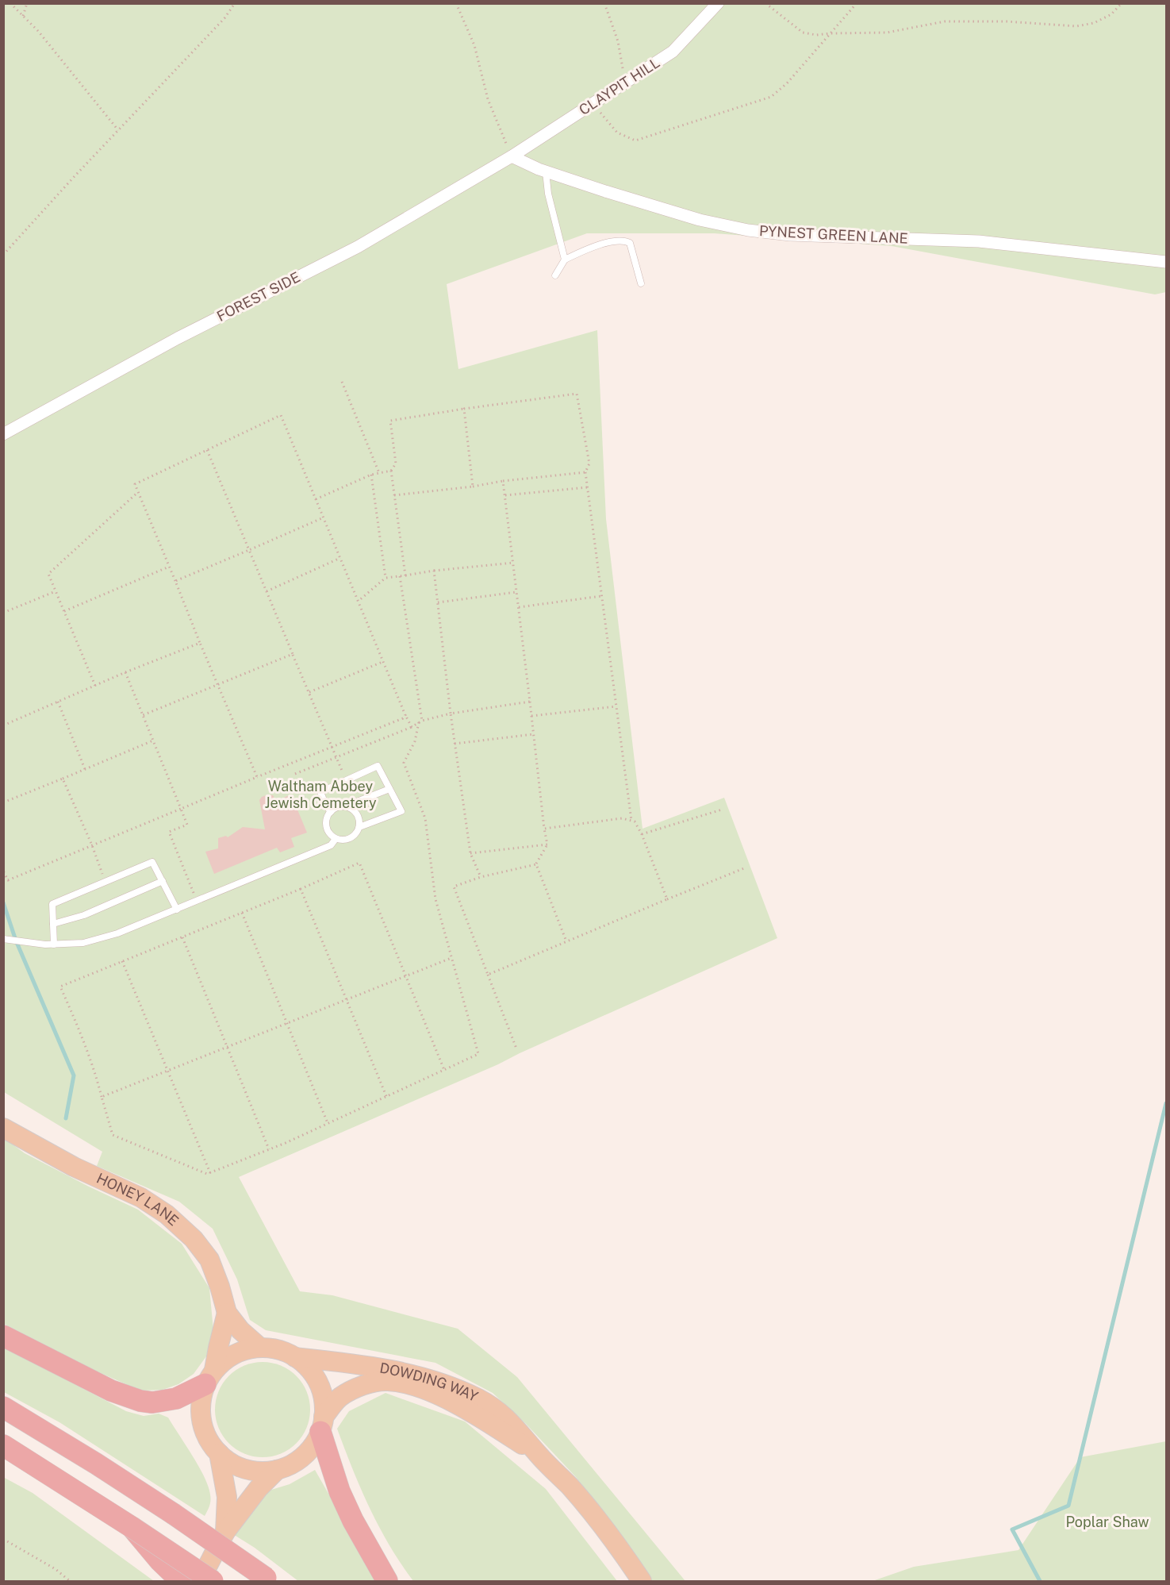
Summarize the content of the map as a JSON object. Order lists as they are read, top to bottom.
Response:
{
  "streets": {
    "main road": ["HONEY LANE", "DOWDING WAY"],
    "street": ["CLAYPIT HILL", "PYNEST GREEN LANE", "FOREST SIDE"]
  },
  "crossings": [
    ["CLAYPIT HILL", "PYNEST GREEN LANE"],
    ["CLAYPIT HILL", "FOREST SIDE"],
    ["PYNEST GREEN LANE", "FOREST SIDE"],
    ["HONEY LANE", "DOWDING WAY"]
  ],
  "parks": ["Waltham Abbey Jewish Cemetery", "Poplar Shaw"]
}
